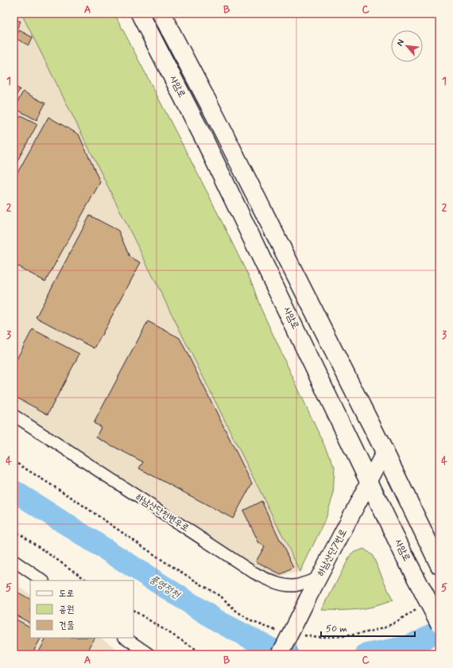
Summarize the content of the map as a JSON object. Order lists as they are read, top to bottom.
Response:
{
  "streets": {
    "main road": ["사암로"],
    "street": ["하남산단천변우로", "하남산단7번로"]
  },
  "crossings": [
    ["사암로", "하남산단7번로"],
    ["하남산단천변우로", "하남산단7번로"]
  ],
  "water": ["풍영정천"],
  "legend": ["도로", "공원", "건물"],
  "scale_bar": "50 m",
  "north": "top left",
  "grid": {
    "columns": ["A", "B", "C"],
    "rows": [
      "1",
      "2",
      "3",
      "4",
      "5"
    ]
  }
}
